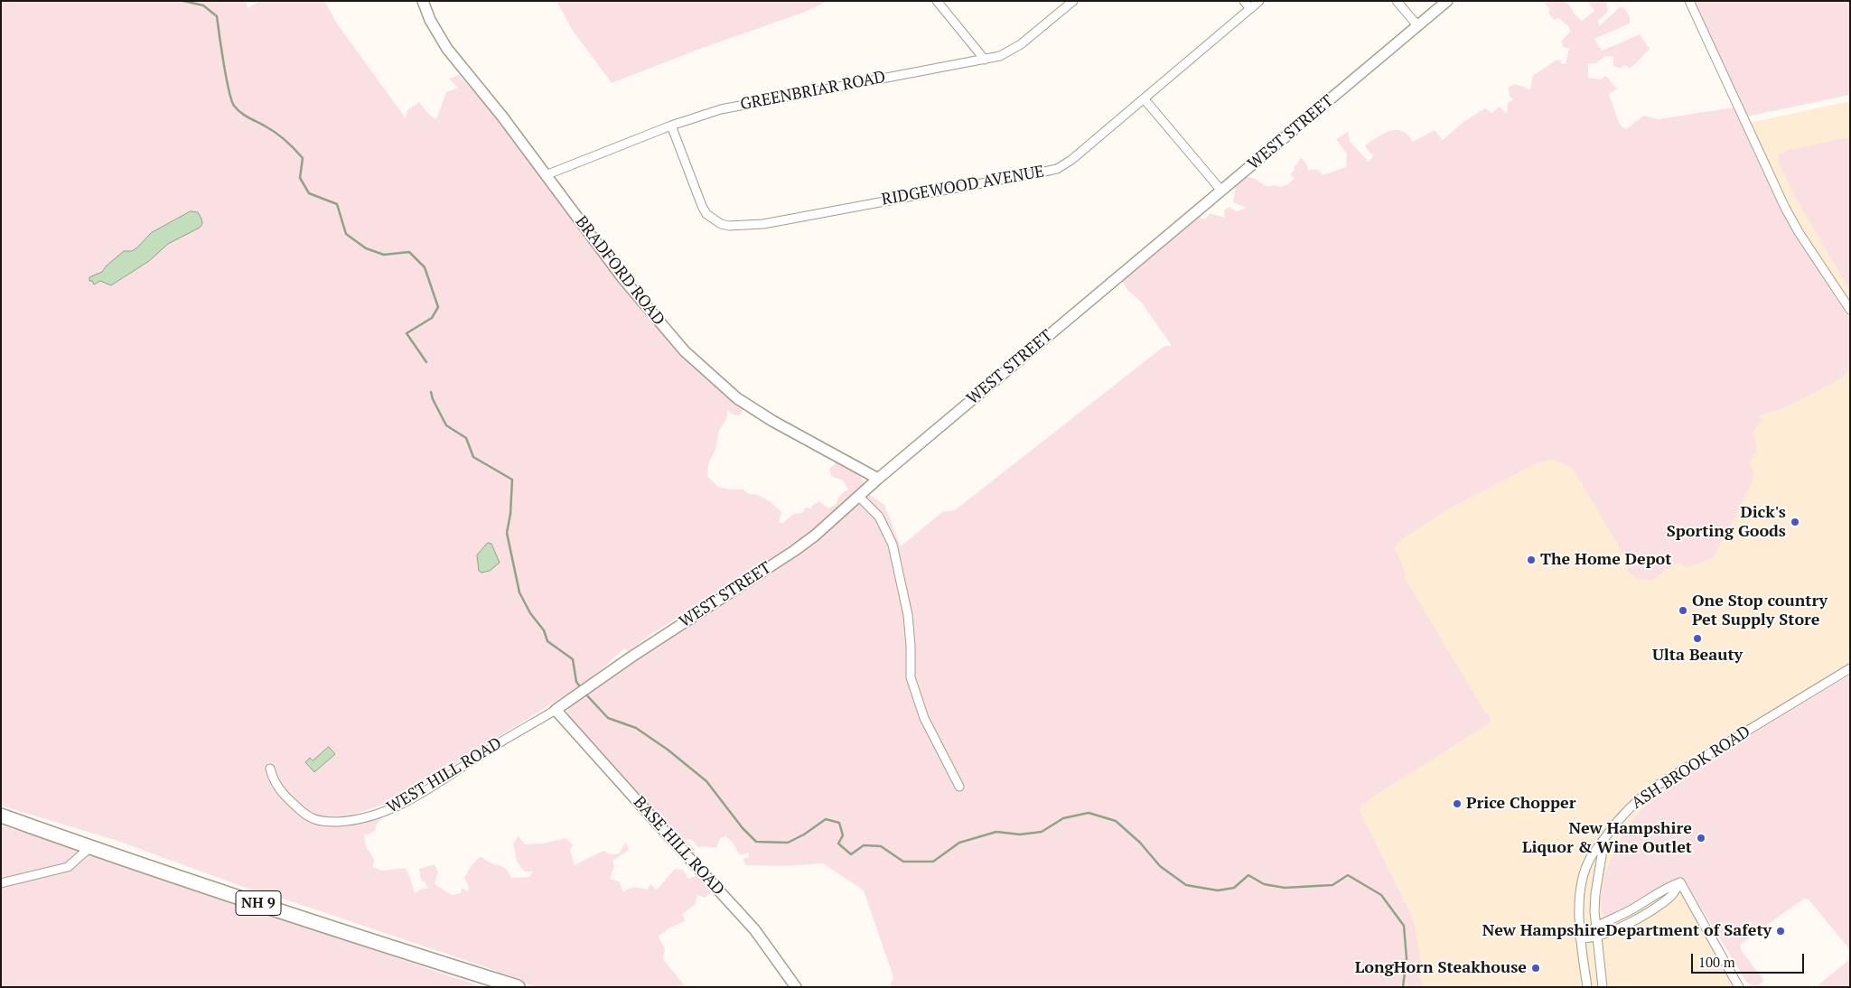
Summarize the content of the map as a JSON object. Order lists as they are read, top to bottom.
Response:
{
  "streets": {
    "highway": ["NH 9"],
    "street": [
      "GREENBRIAR ROAD",
      "WEST STREET",
      "RIDGEWOOD AVENUE",
      "BRADFORD ROAD",
      "ASH BROOK ROAD",
      "WEST HILL ROAD",
      "BASE HILL ROAD"
    ]
  },
  "crossings": [
    ["GREENBRIAR ROAD", "RIDGEWOOD AVENUE"],
    ["GREENBRIAR ROAD", "BRADFORD ROAD"],
    ["WEST STREET", "BRADFORD ROAD"],
    ["WEST STREET", "WEST HILL ROAD"],
    ["WEST STREET", "BASE HILL ROAD"],
    ["WEST HILL ROAD", "BASE HILL ROAD"]
  ],
  "places": [
    "Dick's Sporting Goods",
    "The Home Depot",
    "One Stop country Pet Supply Store",
    "Ulta Beauty",
    "Price Chopper",
    "New Hampshire Liquor & Wine Outlet",
    "New HampshireDepartment of Safety",
    "LongHorn Steakhouse"
  ],
  "scale_bar": "100 m"
}
